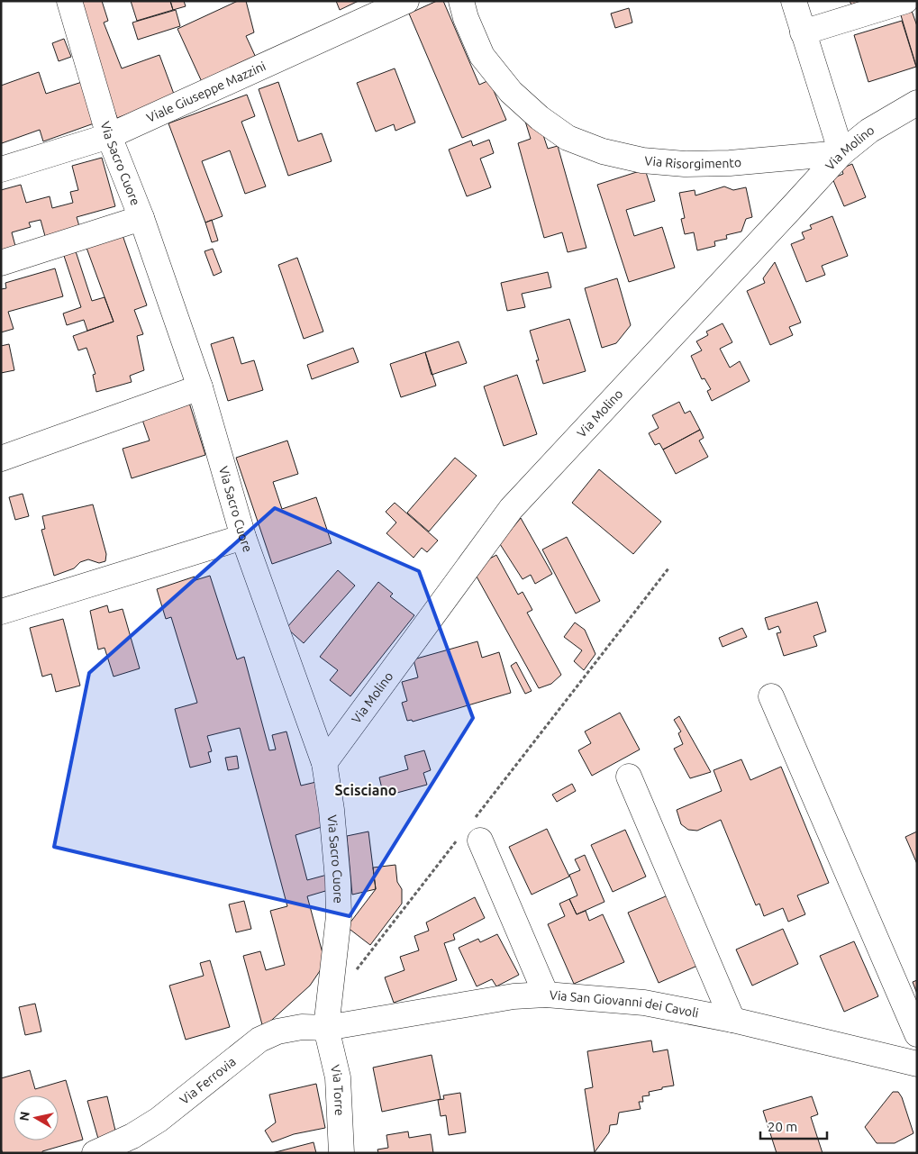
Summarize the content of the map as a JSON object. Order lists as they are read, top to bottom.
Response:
{
  "streets": {
    "street": [
      "Viale Giuseppe Mazzini",
      "Via Molino",
      "Via Risorgimento",
      "Via Sacro Cuore",
      "Via San Giovanni dei Cavoli",
      "Via Ferrovia",
      "Via Torre"
    ]
  },
  "crossings": [
    ["Viale Giuseppe Mazzini", "Via Sacro Cuore"],
    ["Via Molino", "Via Risorgimento"],
    ["Via Molino", "Via Sacro Cuore"],
    ["Via Sacro Cuore", "Via San Giovanni dei Cavoli"],
    ["Via Sacro Cuore", "Via Ferrovia"],
    ["Via Sacro Cuore", "Via Torre"],
    ["Via San Giovanni dei Cavoli", "Via Ferrovia"],
    ["Via San Giovanni dei Cavoli", "Via Torre"],
    ["Via Ferrovia", "Via Torre"]
  ],
  "districts": ["Scisciano"],
  "scale_bar": "20 m",
  "north": "left"
}
